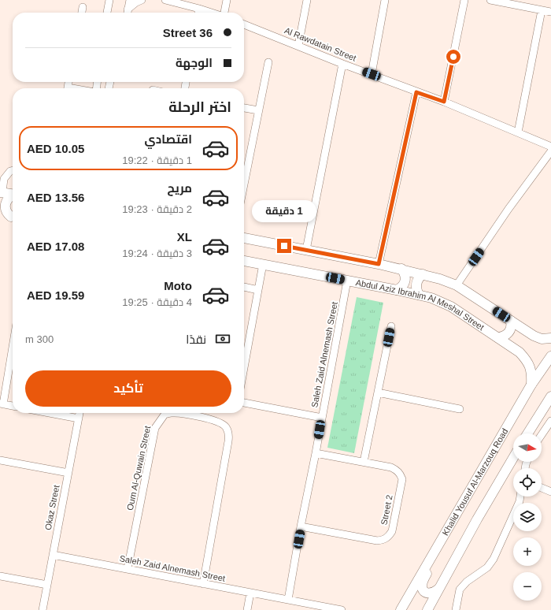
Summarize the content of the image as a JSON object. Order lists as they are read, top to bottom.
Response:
{
  "streets": {
    "main road": ["Abdul Aziz Ibrahim Al Meshal Street", "Khalid Yousuf Al-Marzouq Road"],
    "street": [
      "Al Rawdatain Street",
      "Saleh Zaid Alnemash Street",
      "Oum Al-Quwain Street",
      "Okaz Street",
      "Street 2"
    ]
  },
  "crossings": [
    ["Abdul Aziz Ibrahim Al Meshal Street", "Saleh Zaid Alnemash Street"],
    ["Abdul Aziz Ibrahim Al Meshal Street", "Khalid Yousuf Al-Marzouq Road"],
    ["Saleh Zaid Alnemash Street", "Oum Al-Quwain Street"],
    ["Saleh Zaid Alnemash Street", "Okaz Street"],
    ["Saleh Zaid Alnemash Street", "Street 2"]
  ],
  "north": "right",
  "page": {
    "banner": ["Street 36", "الوجهة"],
    "heading": "اختر الرحلة",
    "list": [
      {
        "name": "اقتصادي",
        "note": "1 دقيقة · 19:22",
        "value": "AED 10.05"
      },
      {
        "name": "مريح",
        "note": "2 دقيقة · 19:23",
        "value": "AED 13.56"
      },
      {
        "name": "XL",
        "note": "3 دقيقة · 19:24",
        "value": "AED 17.08"
      },
      {
        "name": "Moto",
        "note": "4 دقيقة · 19:25",
        "value": "AED 19.59"
      }
    ],
    "bubble": "1 دقيقة",
    "pay": ["نقدًا", "300 m"],
    "buttons": "تأكيد",
    "map_buttons": ["+", "−"]
  }
}
